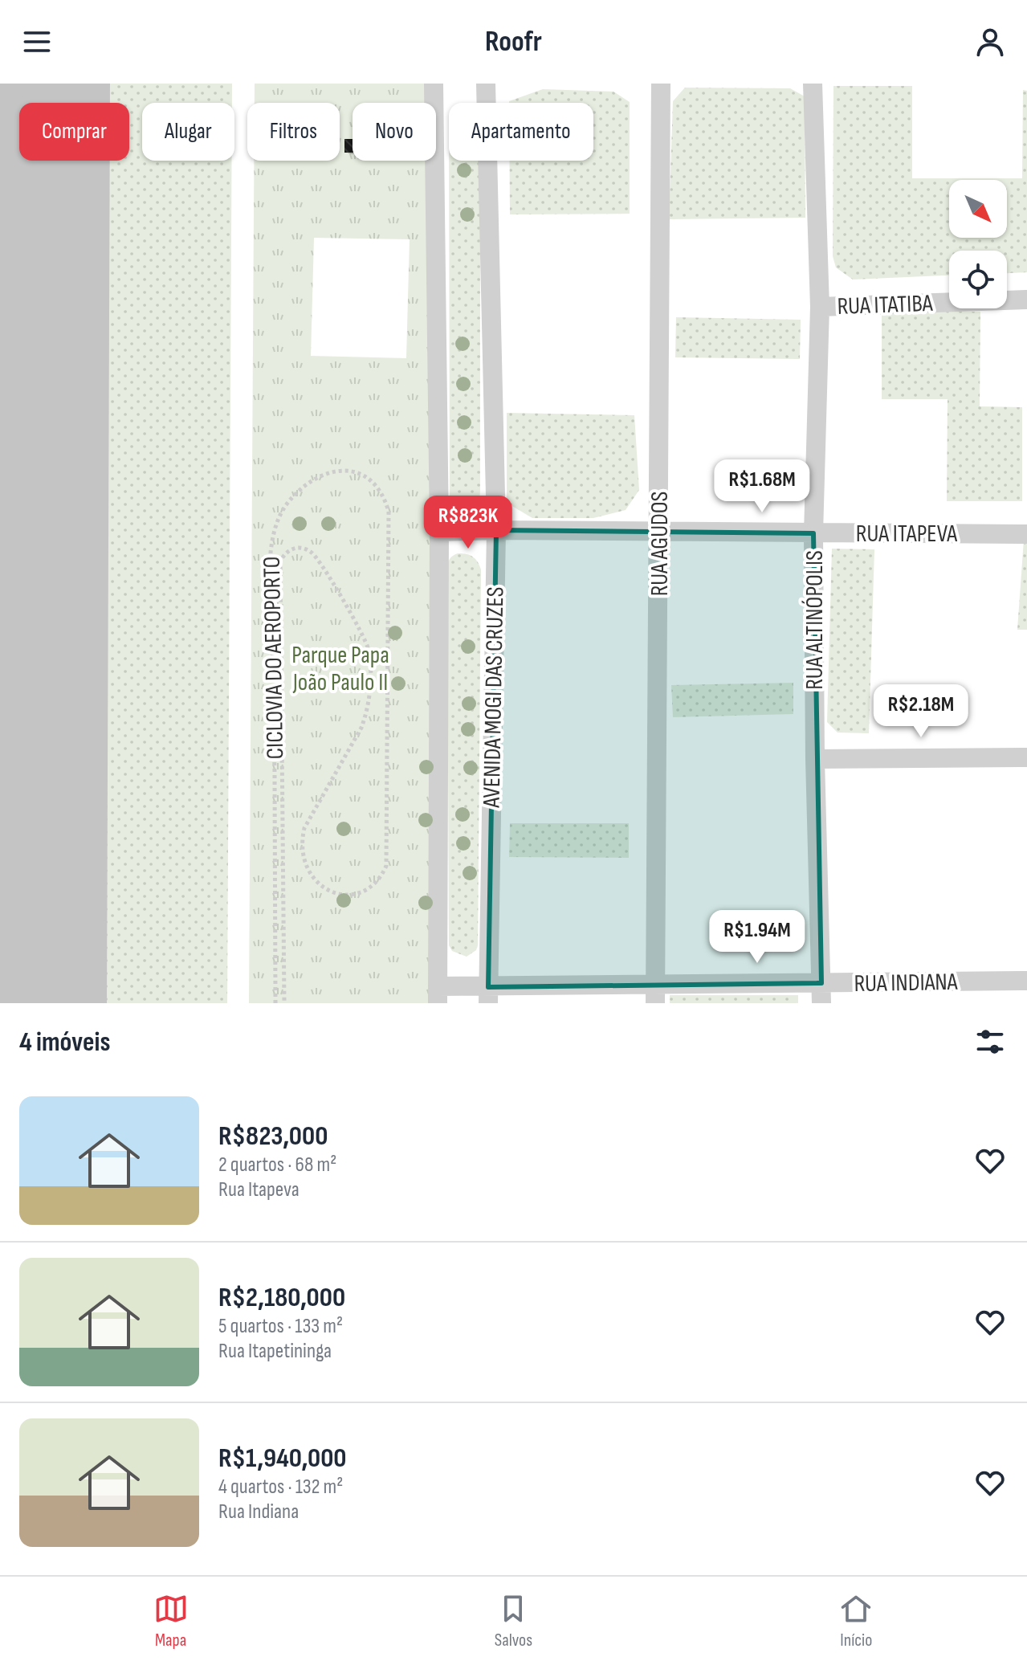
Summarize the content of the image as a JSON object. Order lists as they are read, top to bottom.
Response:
{
  "streets": {
    "street": [
      "RUA ITATIBA",
      "RUA ITAPEVA",
      "RUA AGUDOS",
      "RUA ALTINÓPOLIS",
      "AVENIDA MOGI DAS CRUZES",
      "RUA INDIANA"
    ],
    "path": ["CICLOVIA DO AEROPORTO"]
  },
  "crossings": [
    ["RUA ITATIBA", "RUA ALTINÓPOLIS"],
    ["RUA ITAPEVA", "RUA AGUDOS"],
    ["RUA ITAPEVA", "RUA ALTINÓPOLIS"],
    ["RUA ITAPEVA", "AVENIDA MOGI DAS CRUZES"],
    ["RUA AGUDOS", "RUA INDIANA"],
    ["RUA ALTINÓPOLIS", "RUA INDIANA"],
    ["AVENIDA MOGI DAS CRUZES", "RUA INDIANA"]
  ],
  "parks": ["Parque Papa João Paulo II"],
  "north": "bottom right",
  "page": {
    "header": "Roofr",
    "chip": [
      "Comprar",
      "Alugar",
      "Filtros",
      "Novo",
      "Apartamento"
    ],
    "price": [
      "R$1.68M",
      "R$823K",
      "R$2.18M",
      "R$1.94M"
    ],
    "heading": "4 imóveis",
    "list": [
      {
        "name": "R$823,000",
        "note": "2 quartos · 68 m² · Rua Itapeva"
      },
      {
        "name": "R$2,180,000",
        "note": "5 quartos · 133 m² · Rua Itapetininga"
      },
      {
        "name": "R$1,940,000",
        "note": "4 quartos · 132 m² · Rua Indiana"
      }
    ],
    "tabs": ["Mapa", "Salvos", "Início"]
  }
}
